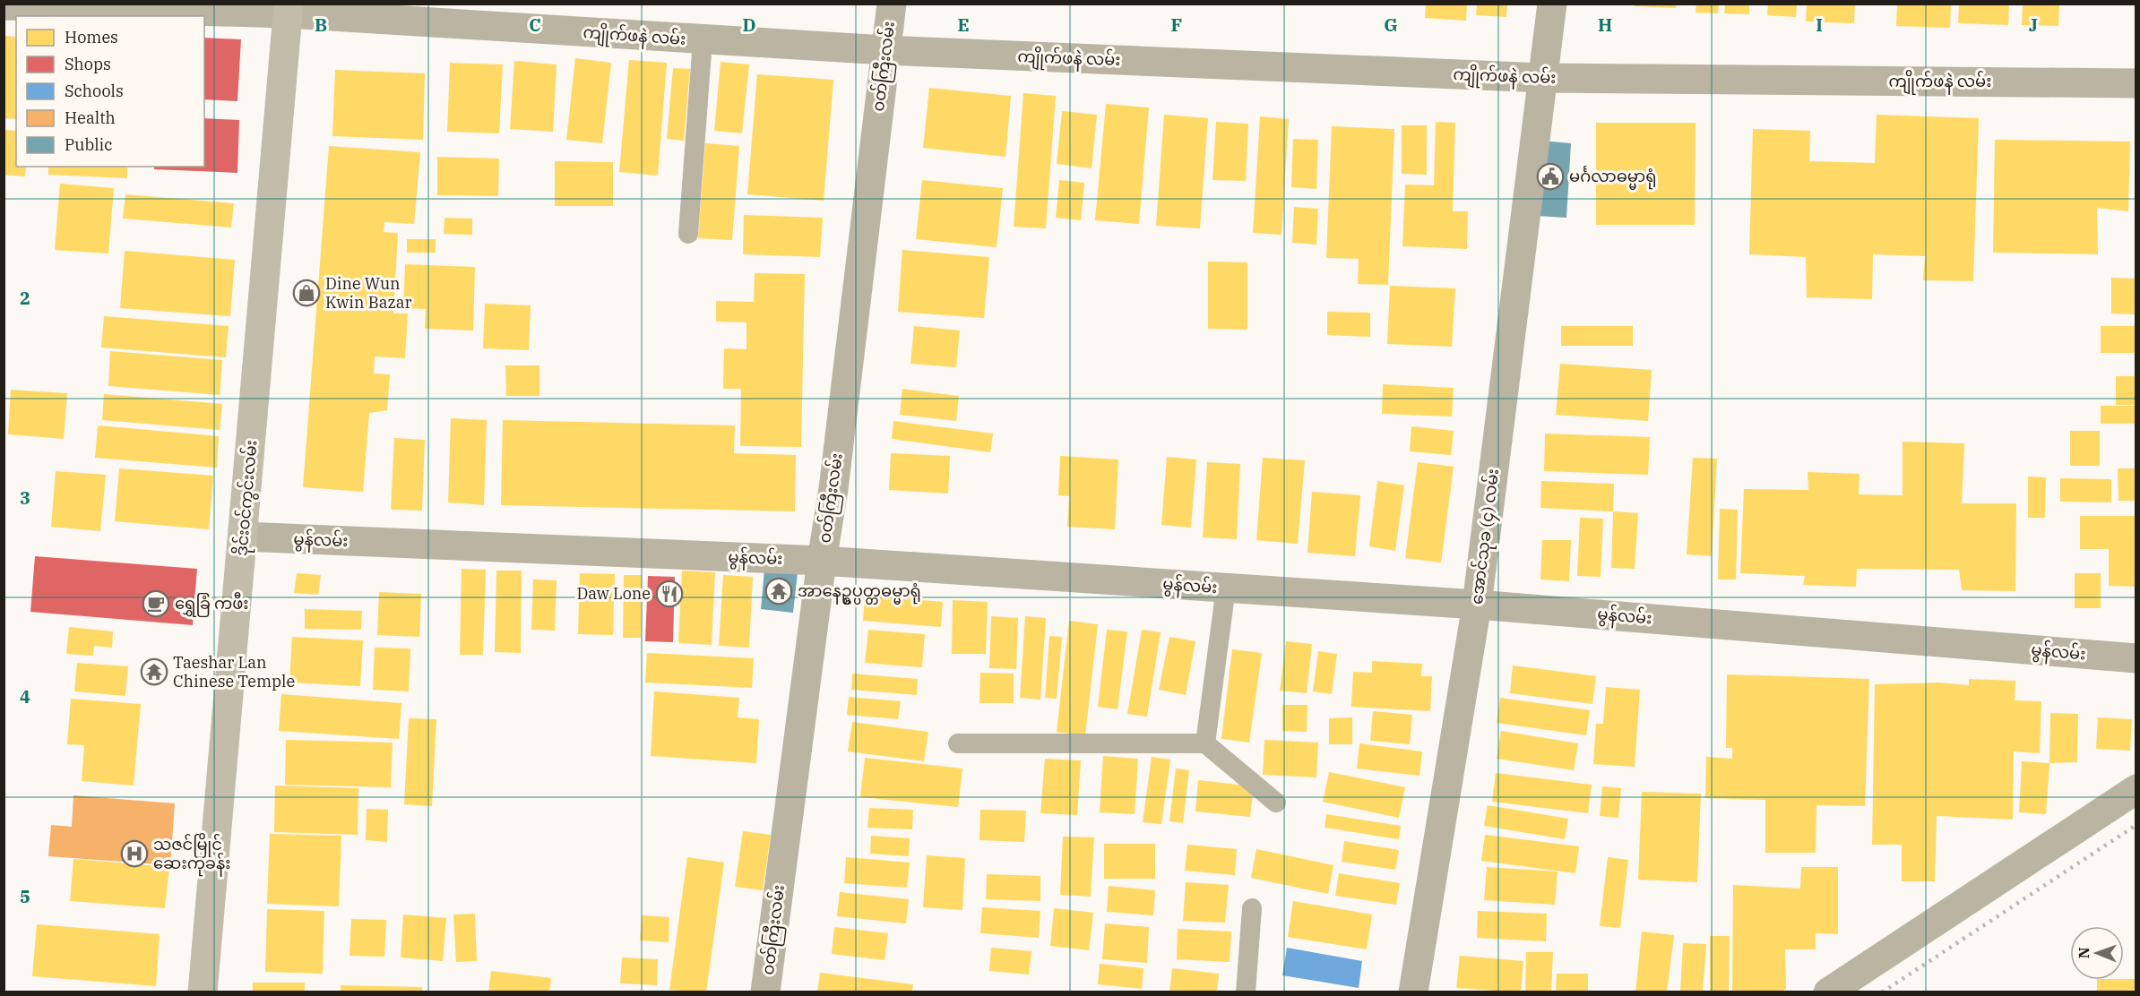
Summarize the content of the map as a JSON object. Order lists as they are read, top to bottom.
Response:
{
  "streets": {
    "street": [
      "ကျိုက်ဖနဲ လမ်း",
      "၀တ်ကြီးလမ်း",
      "ဒိုင်းဝင်ကွင်းလမ်း",
      "အောင်သုခ (၄) လမ်း",
      "မွန်လမ်း"
    ]
  },
  "crossings": [
    ["ကျိုက်ဖနဲ လမ်း", "၀တ်ကြီးလမ်း"],
    ["ကျိုက်ဖနဲ လမ်း", "ဒိုင်းဝင်ကွင်းလမ်း"],
    ["ကျိုက်ဖနဲ လမ်း", "အောင်သုခ (၄) လမ်း"],
    ["၀တ်ကြီးလမ်း", "မွန်လမ်း"],
    ["ဒိုင်းဝင်ကွင်းလမ်း", "မွန်လမ်း"],
    ["အောင်သုခ (၄) လမ်း", "မွန်လမ်း"]
  ],
  "places": {
    "public building": ["မင်္ဂလာဓမ္မာရုံ"],
    "shop": ["Dine Wun Kwin Bazar"],
    "temple": ["အာနေဥ္စပ္ပတ္တဓမ္မာရုံ", "Taeshar Lan Chinese Temple"],
    "restaurant": ["Daw Lone"],
    "cafe": ["ရွှေခြံ ကဖီး"],
    "hospital": ["သဇင်မြိုင် ဆေးကုခန်း"]
  },
  "legend": [
    "Homes",
    "Shops",
    "Schools",
    "Health",
    "Public"
  ],
  "north": "left",
  "grid": {
    "columns": [
      "B",
      "C",
      "D",
      "E",
      "F",
      "G",
      "H",
      "I",
      "J"
    ],
    "rows": [
      "2",
      "3",
      "4",
      "5"
    ]
  }
}
